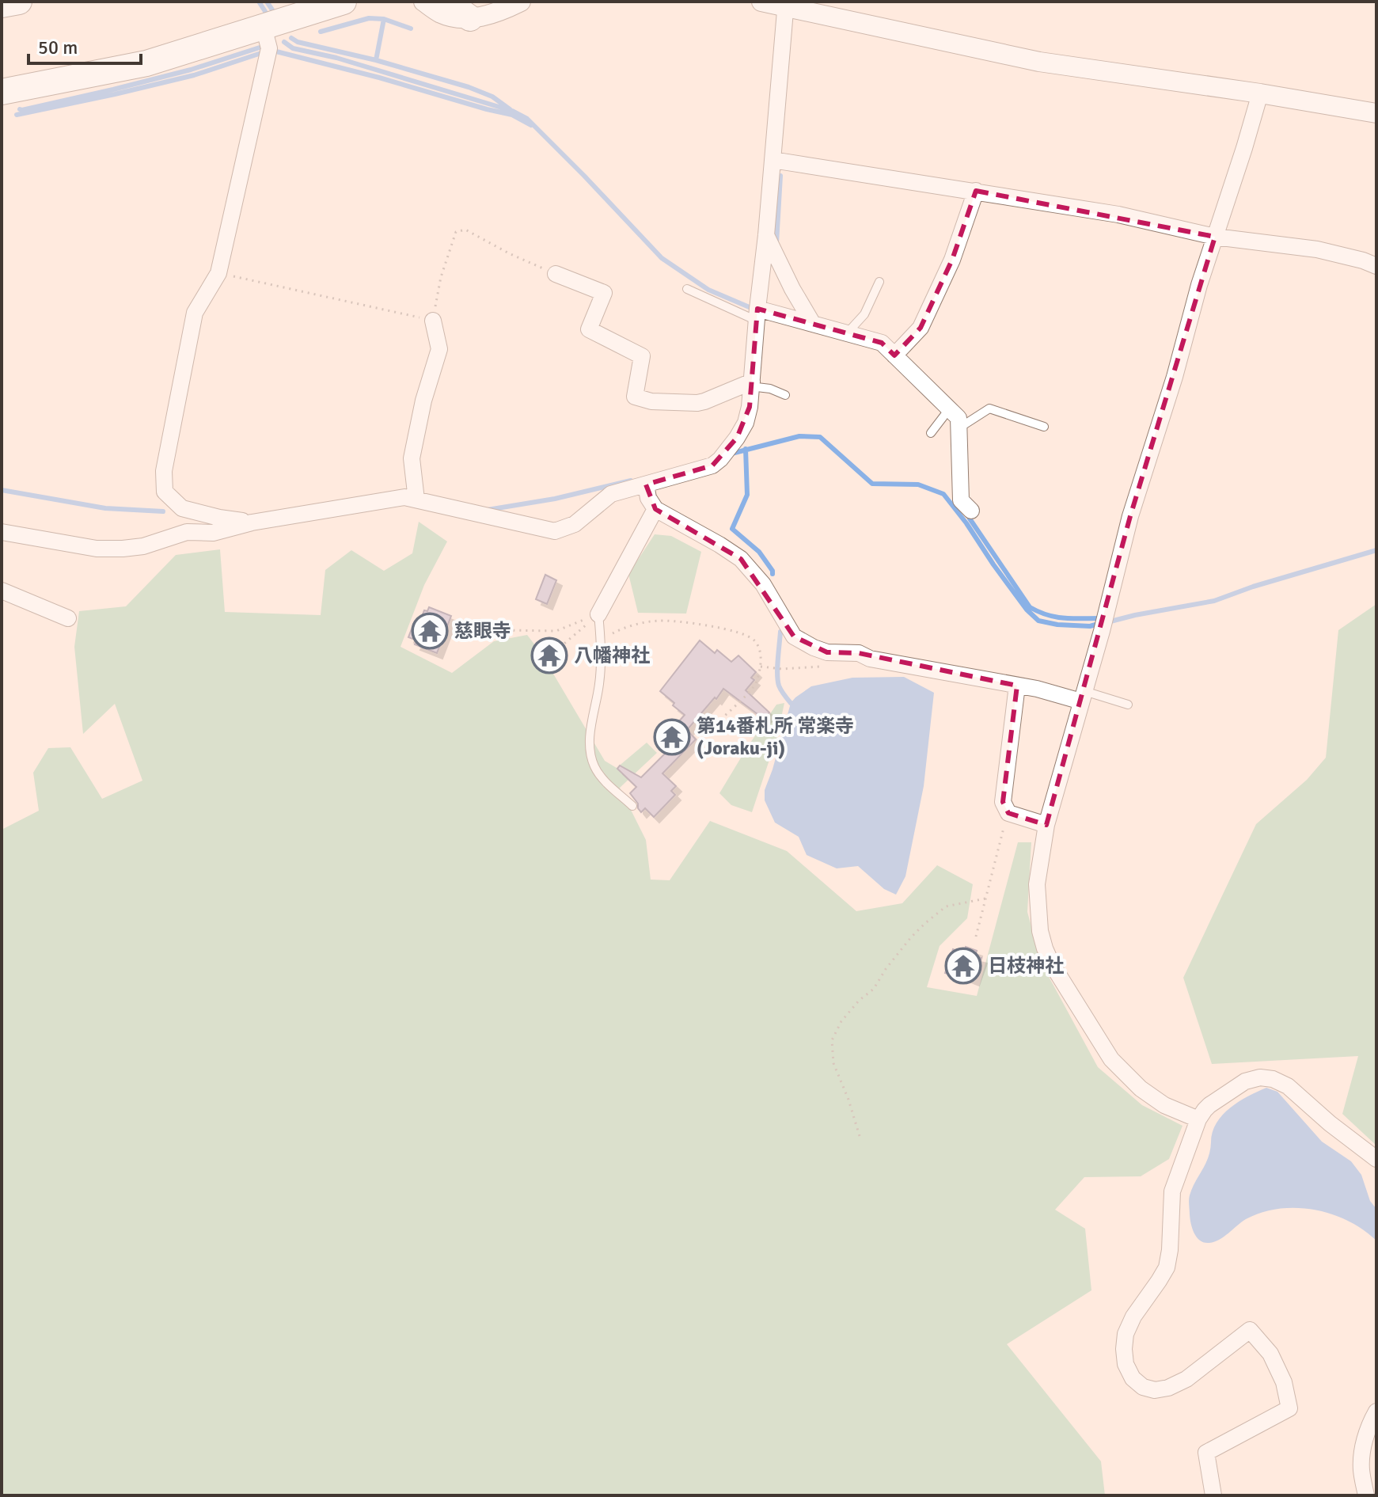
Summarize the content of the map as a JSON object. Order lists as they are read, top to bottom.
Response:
{
  "places": {
    "temple": [
      "慈眼寺",
      "八幡神社",
      "第14番札所 常楽寺 (Joraku-ji)",
      "日枝神社"
    ]
  },
  "scale_bar": "50 m"
}
